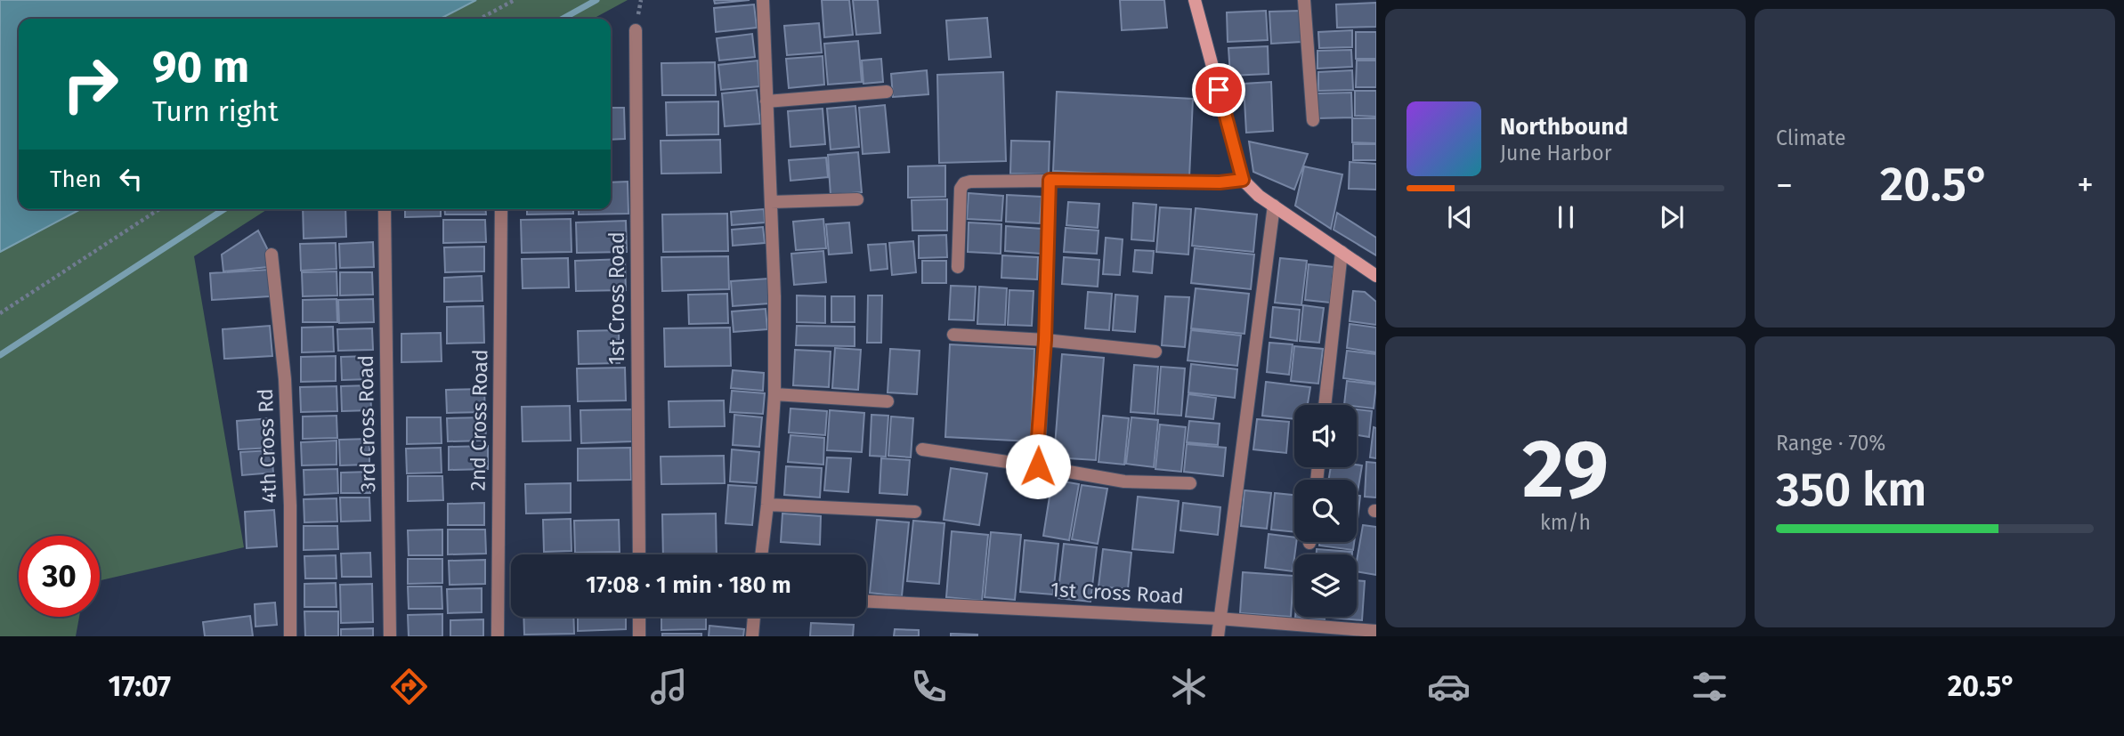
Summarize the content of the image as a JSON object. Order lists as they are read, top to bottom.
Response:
{
  "streets": {
    "street": [
      "1st Cross Road",
      "2nd Cross Road",
      "3rd Cross Road",
      "4th Cross Rd"
    ]
  },
  "page": {
    "tile": [
      "Climate",
      ["29", "km/h"],
      ["Range · 70%", "350 km"]
    ],
    "turn": ["90 m", "Turn right"],
    "song": ["Northbound", "June Harbor"],
    "then": "Then",
    "heat": ["−", "20.5°", "+"],
    "limit": "30",
    "trip": "17:08 · 1 min · 180 m",
    "tabs": ["17:07", "20.5°"]
  }
}
